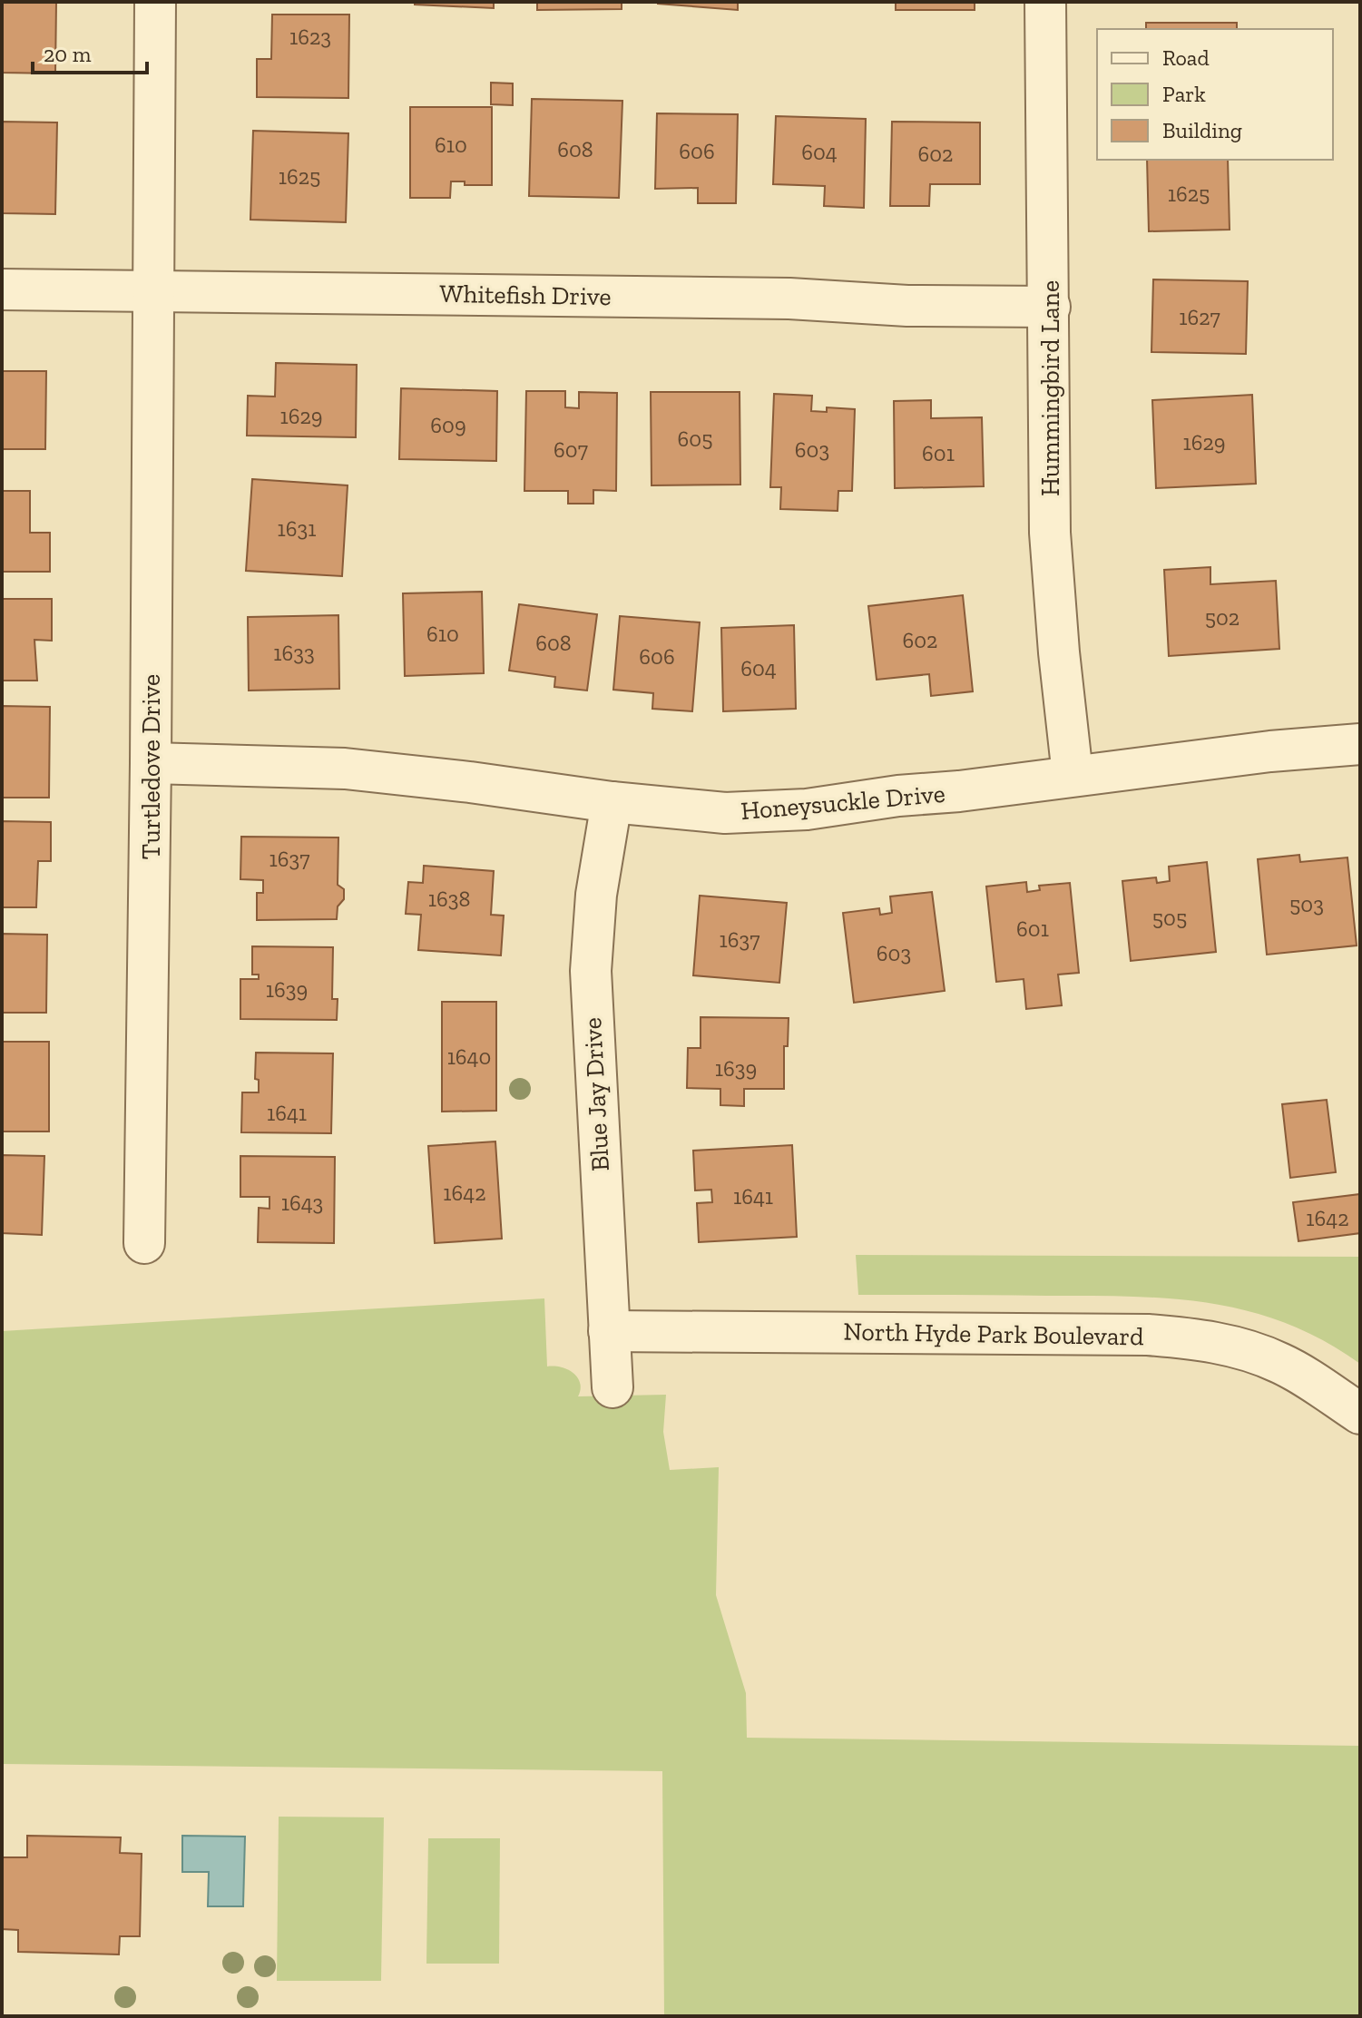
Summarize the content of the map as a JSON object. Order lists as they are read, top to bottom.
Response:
{
  "streets": {
    "street": [
      "Whitefish Drive",
      "Hummingbird Lane",
      "Turtledove Drive",
      "Honeysuckle Drive",
      "Blue Jay Drive",
      "North Hyde Park Boulevard"
    ]
  },
  "crossings": [
    ["Whitefish Drive", "Hummingbird Lane"],
    ["Whitefish Drive", "Turtledove Drive"],
    ["Hummingbird Lane", "Honeysuckle Drive"],
    ["Turtledove Drive", "Honeysuckle Drive"],
    ["Honeysuckle Drive", "Blue Jay Drive"],
    ["Blue Jay Drive", "North Hyde Park Boulevard"]
  ],
  "house_numbers": [
    "1623",
    "610",
    "608",
    "606",
    "604",
    "602",
    "1625",
    "1625",
    "1627",
    "1629",
    "609",
    "605",
    "1629",
    "607",
    "603",
    "601",
    "1631",
    "502",
    "610",
    "602",
    "608",
    "1633",
    "606",
    "604",
    "1637",
    "1638",
    "503",
    "505",
    "601",
    "1637",
    "603",
    "1639",
    "1640",
    "1639",
    "1641",
    "1642",
    "1641",
    "1643",
    "1642"
  ],
  "legend": ["Road", "Park", "Building"],
  "scale_bar": "20 m"
}
